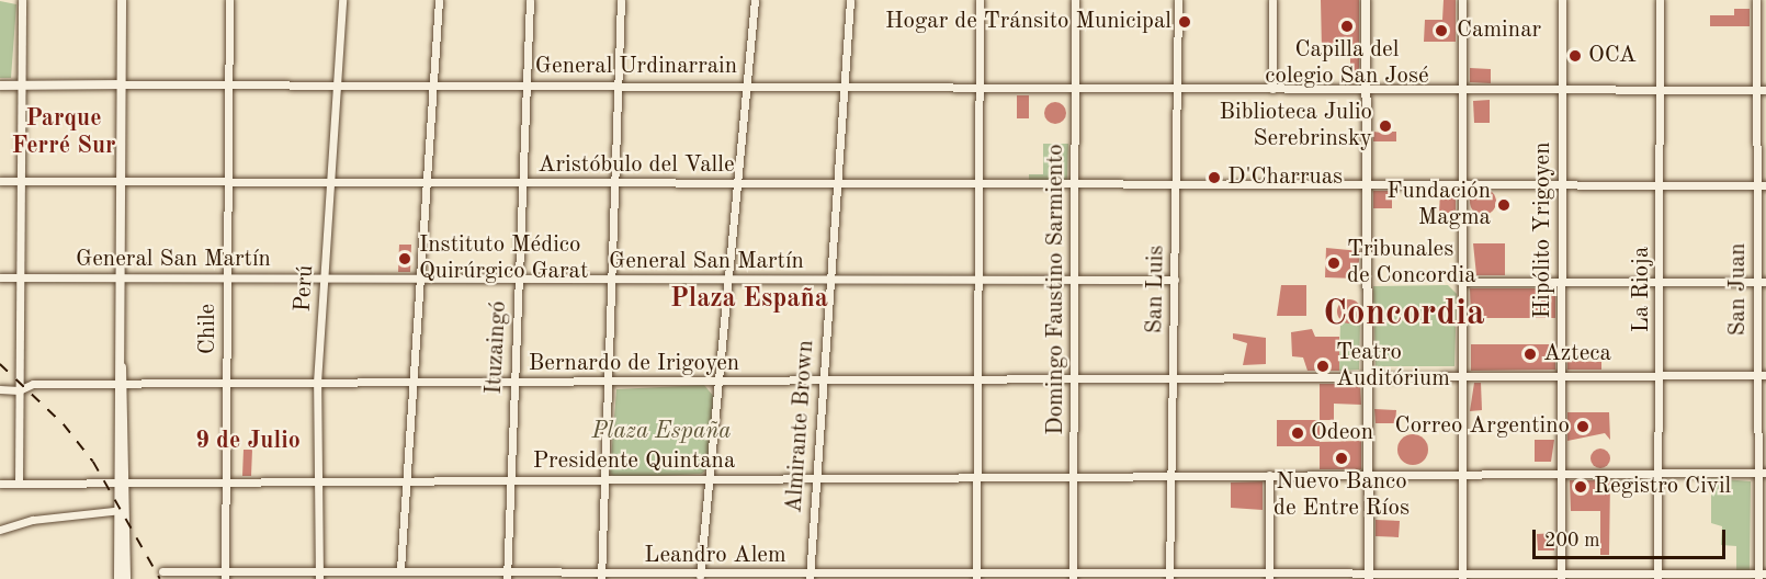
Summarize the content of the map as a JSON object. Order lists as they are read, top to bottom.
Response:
{
  "streets": {
    "street": [
      "General Urdinarrain",
      "Aristóbulo del Valle",
      "Hipólito Yrigoyen",
      "General San Martín",
      "Perú",
      "Domingo Faustino Sarmiento",
      "San Luis",
      "La Rioja",
      "San Juan",
      "Chile",
      "Ituzaingó",
      "Bernardo de Irigoyen",
      "Almirante Brown",
      "Presidente Quintana",
      "Leandro Alem"
    ]
  },
  "crossings": [
    ["General Urdinarrain", "Hipólito Yrigoyen"],
    ["General Urdinarrain", "Perú"],
    ["General Urdinarrain", "Domingo Faustino Sarmiento"],
    ["General Urdinarrain", "San Luis"],
    ["General Urdinarrain", "La Rioja"],
    ["General Urdinarrain", "San Juan"],
    ["General Urdinarrain", "Chile"],
    ["General Urdinarrain", "Ituzaingó"],
    ["General Urdinarrain", "Almirante Brown"],
    ["Aristóbulo del Valle", "Hipólito Yrigoyen"],
    ["Aristóbulo del Valle", "Perú"],
    ["Aristóbulo del Valle", "Domingo Faustino Sarmiento"],
    ["Aristóbulo del Valle", "San Luis"],
    ["Aristóbulo del Valle", "La Rioja"],
    ["Aristóbulo del Valle", "San Juan"],
    ["Aristóbulo del Valle", "Chile"],
    ["Aristóbulo del Valle", "Ituzaingó"],
    ["Aristóbulo del Valle", "Almirante Brown"],
    ["Hipólito Yrigoyen", "Bernardo de Irigoyen"],
    ["Hipólito Yrigoyen", "Presidente Quintana"],
    ["Hipólito Yrigoyen", "Leandro Alem"],
    ["General San Martín", "Perú"],
    ["General San Martín", "Domingo Faustino Sarmiento"],
    ["General San Martín", "San Luis"],
    ["General San Martín", "Chile"],
    ["General San Martín", "Ituzaingó"],
    ["General San Martín", "Almirante Brown"],
    ["Perú", "Bernardo de Irigoyen"],
    ["Perú", "Presidente Quintana"],
    ["Perú", "Leandro Alem"],
    ["Domingo Faustino Sarmiento", "Bernardo de Irigoyen"],
    ["Domingo Faustino Sarmiento", "Presidente Quintana"],
    ["Domingo Faustino Sarmiento", "Leandro Alem"],
    ["San Luis", "Bernardo de Irigoyen"],
    ["San Luis", "Presidente Quintana"],
    ["San Luis", "Leandro Alem"],
    ["La Rioja", "Bernardo de Irigoyen"],
    ["La Rioja", "Presidente Quintana"],
    ["La Rioja", "Leandro Alem"],
    ["San Juan", "Bernardo de Irigoyen"],
    ["San Juan", "Presidente Quintana"],
    ["San Juan", "Leandro Alem"],
    ["Chile", "Bernardo de Irigoyen"],
    ["Chile", "Presidente Quintana"],
    ["Chile", "Leandro Alem"],
    ["Ituzaingó", "Bernardo de Irigoyen"],
    ["Ituzaingó", "Presidente Quintana"],
    ["Ituzaingó", "Leandro Alem"],
    ["Bernardo de Irigoyen", "Almirante Brown"],
    ["Almirante Brown", "Presidente Quintana"],
    ["Almirante Brown", "Leandro Alem"]
  ],
  "districts": [
    "Parque Ferré Sur",
    "Plaza España",
    "Concordia",
    "9 de Julio"
  ],
  "parks": ["Plaza España"],
  "places": [
    "Hogar de Tránsito Municipal",
    "Capilla del colegio San José",
    "Caminar",
    "OCA",
    "Biblioteca Julio Serebrinsky",
    "D'Charruas",
    "Fundación Magma",
    "Instituto Médico Quirúrgico Garat",
    "Tribunales de Concordia",
    "Azteca",
    "Teatro Auditórium",
    "Correo Argentino",
    "Odeon",
    "Nuevo Banco de Entre Ríos",
    "Registro Civil"
  ],
  "scale_bar": "200 m"
}
